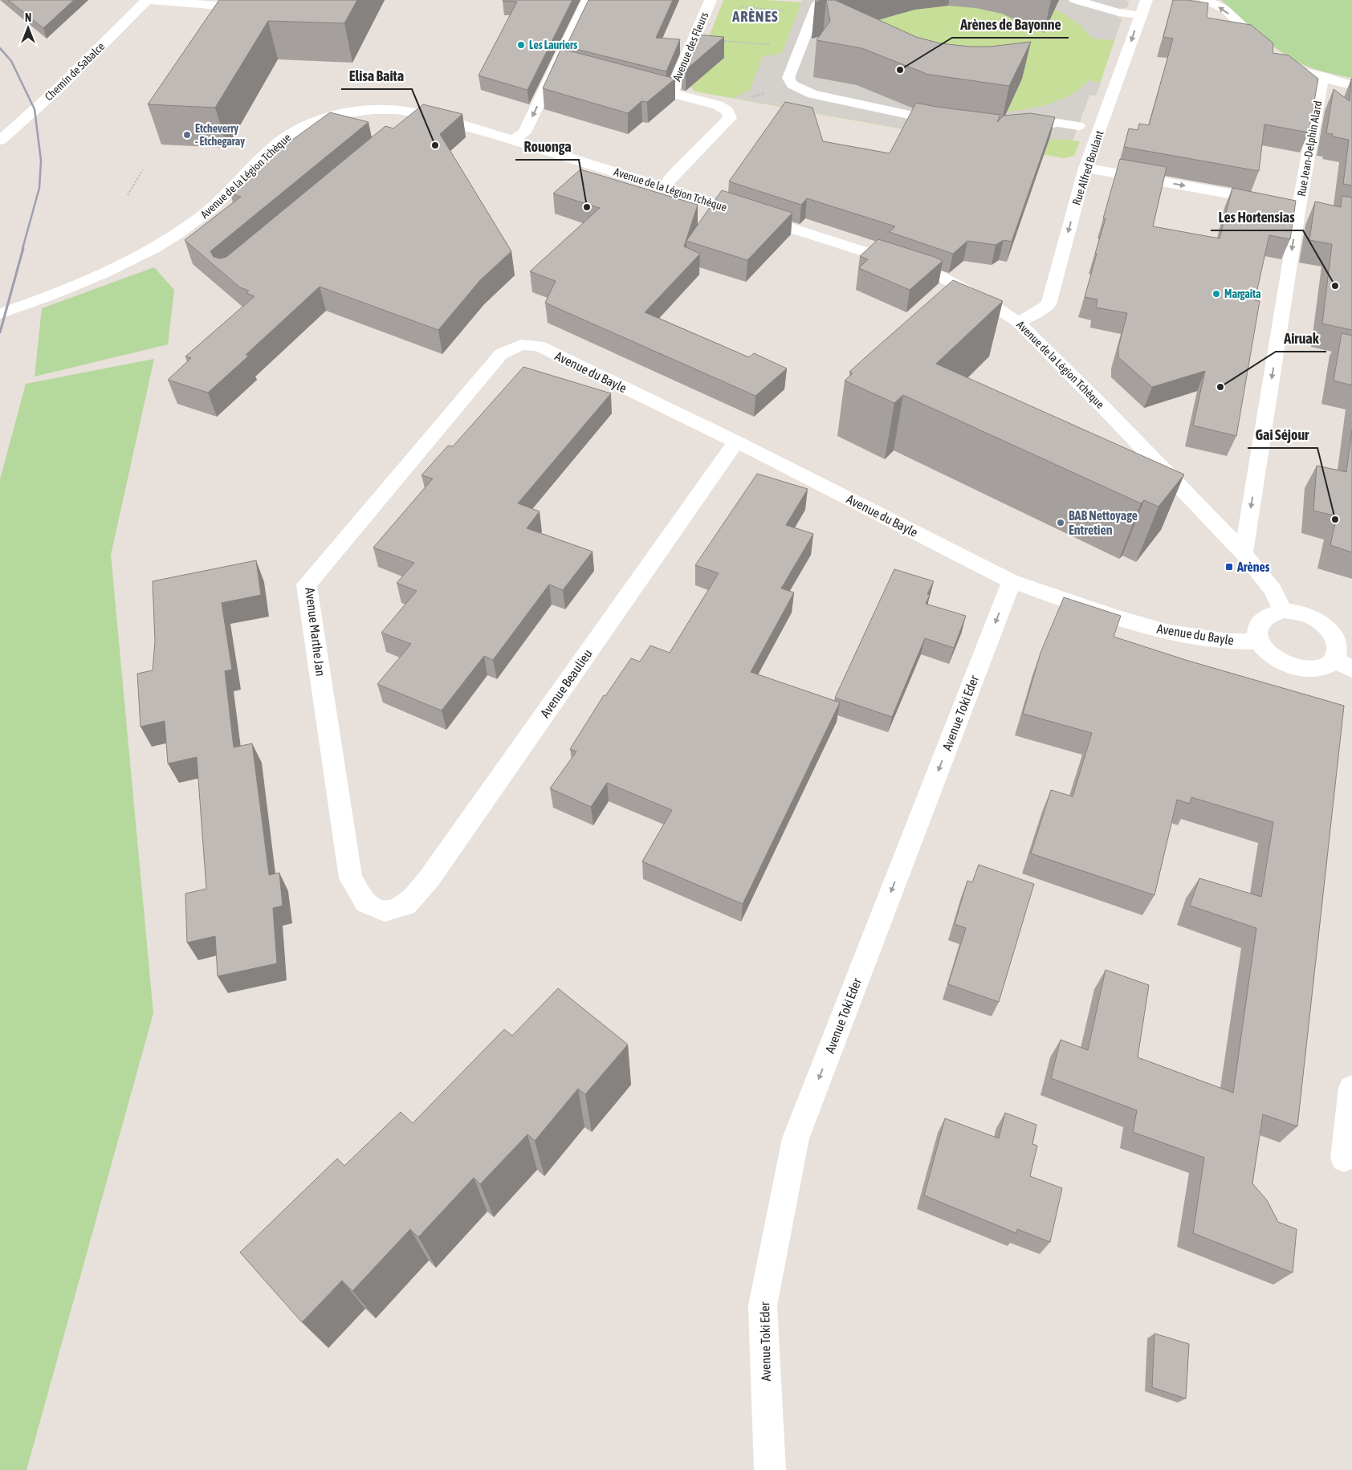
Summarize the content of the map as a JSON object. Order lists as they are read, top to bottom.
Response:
{
  "streets": {
    "street": [
      "Avenue des Fleurs",
      "Chemin de Sabalce",
      "Rue Jean-Delphin Alard",
      "Rue Alfred Boulant",
      "Avenue de la Légion Tchèque",
      "Avenue du Bayle",
      "Avenue Marthe Jan",
      "Avenue Beaulieu",
      "Avenue Toki Eder"
    ]
  },
  "crossings": [
    ["Avenue des Fleurs", "Avenue de la Légion Tchèque"],
    ["Rue Jean-Delphin Alard", "Avenue de la Légion Tchèque"],
    ["Rue Alfred Boulant", "Avenue de la Légion Tchèque"],
    ["Avenue de la Légion Tchèque", "Avenue du Bayle"],
    ["Avenue du Bayle", "Avenue Marthe Jan"],
    ["Avenue du Bayle", "Avenue Beaulieu"],
    ["Avenue du Bayle", "Avenue Toki Eder"],
    ["Avenue Marthe Jan", "Avenue Beaulieu"]
  ],
  "one_way": ["Rue Jean-Delphin Alard", "Rue Alfred Boulant", "Avenue Toki Eder"],
  "districts": ["ARÈNES"],
  "places": {
    "other": [
      "Les Lauriers",
      "Arènes de Bayonne",
      "Etcheverry - Etchegaray",
      "Elisa Baita",
      "Rouonga",
      "Les Hortensias",
      "Margaita",
      "Airuak",
      "Gai Séjour",
      "BAB Nettoyage Entretien"
    ],
    "transit": ["Arènes"]
  },
  "north": "top"
}
